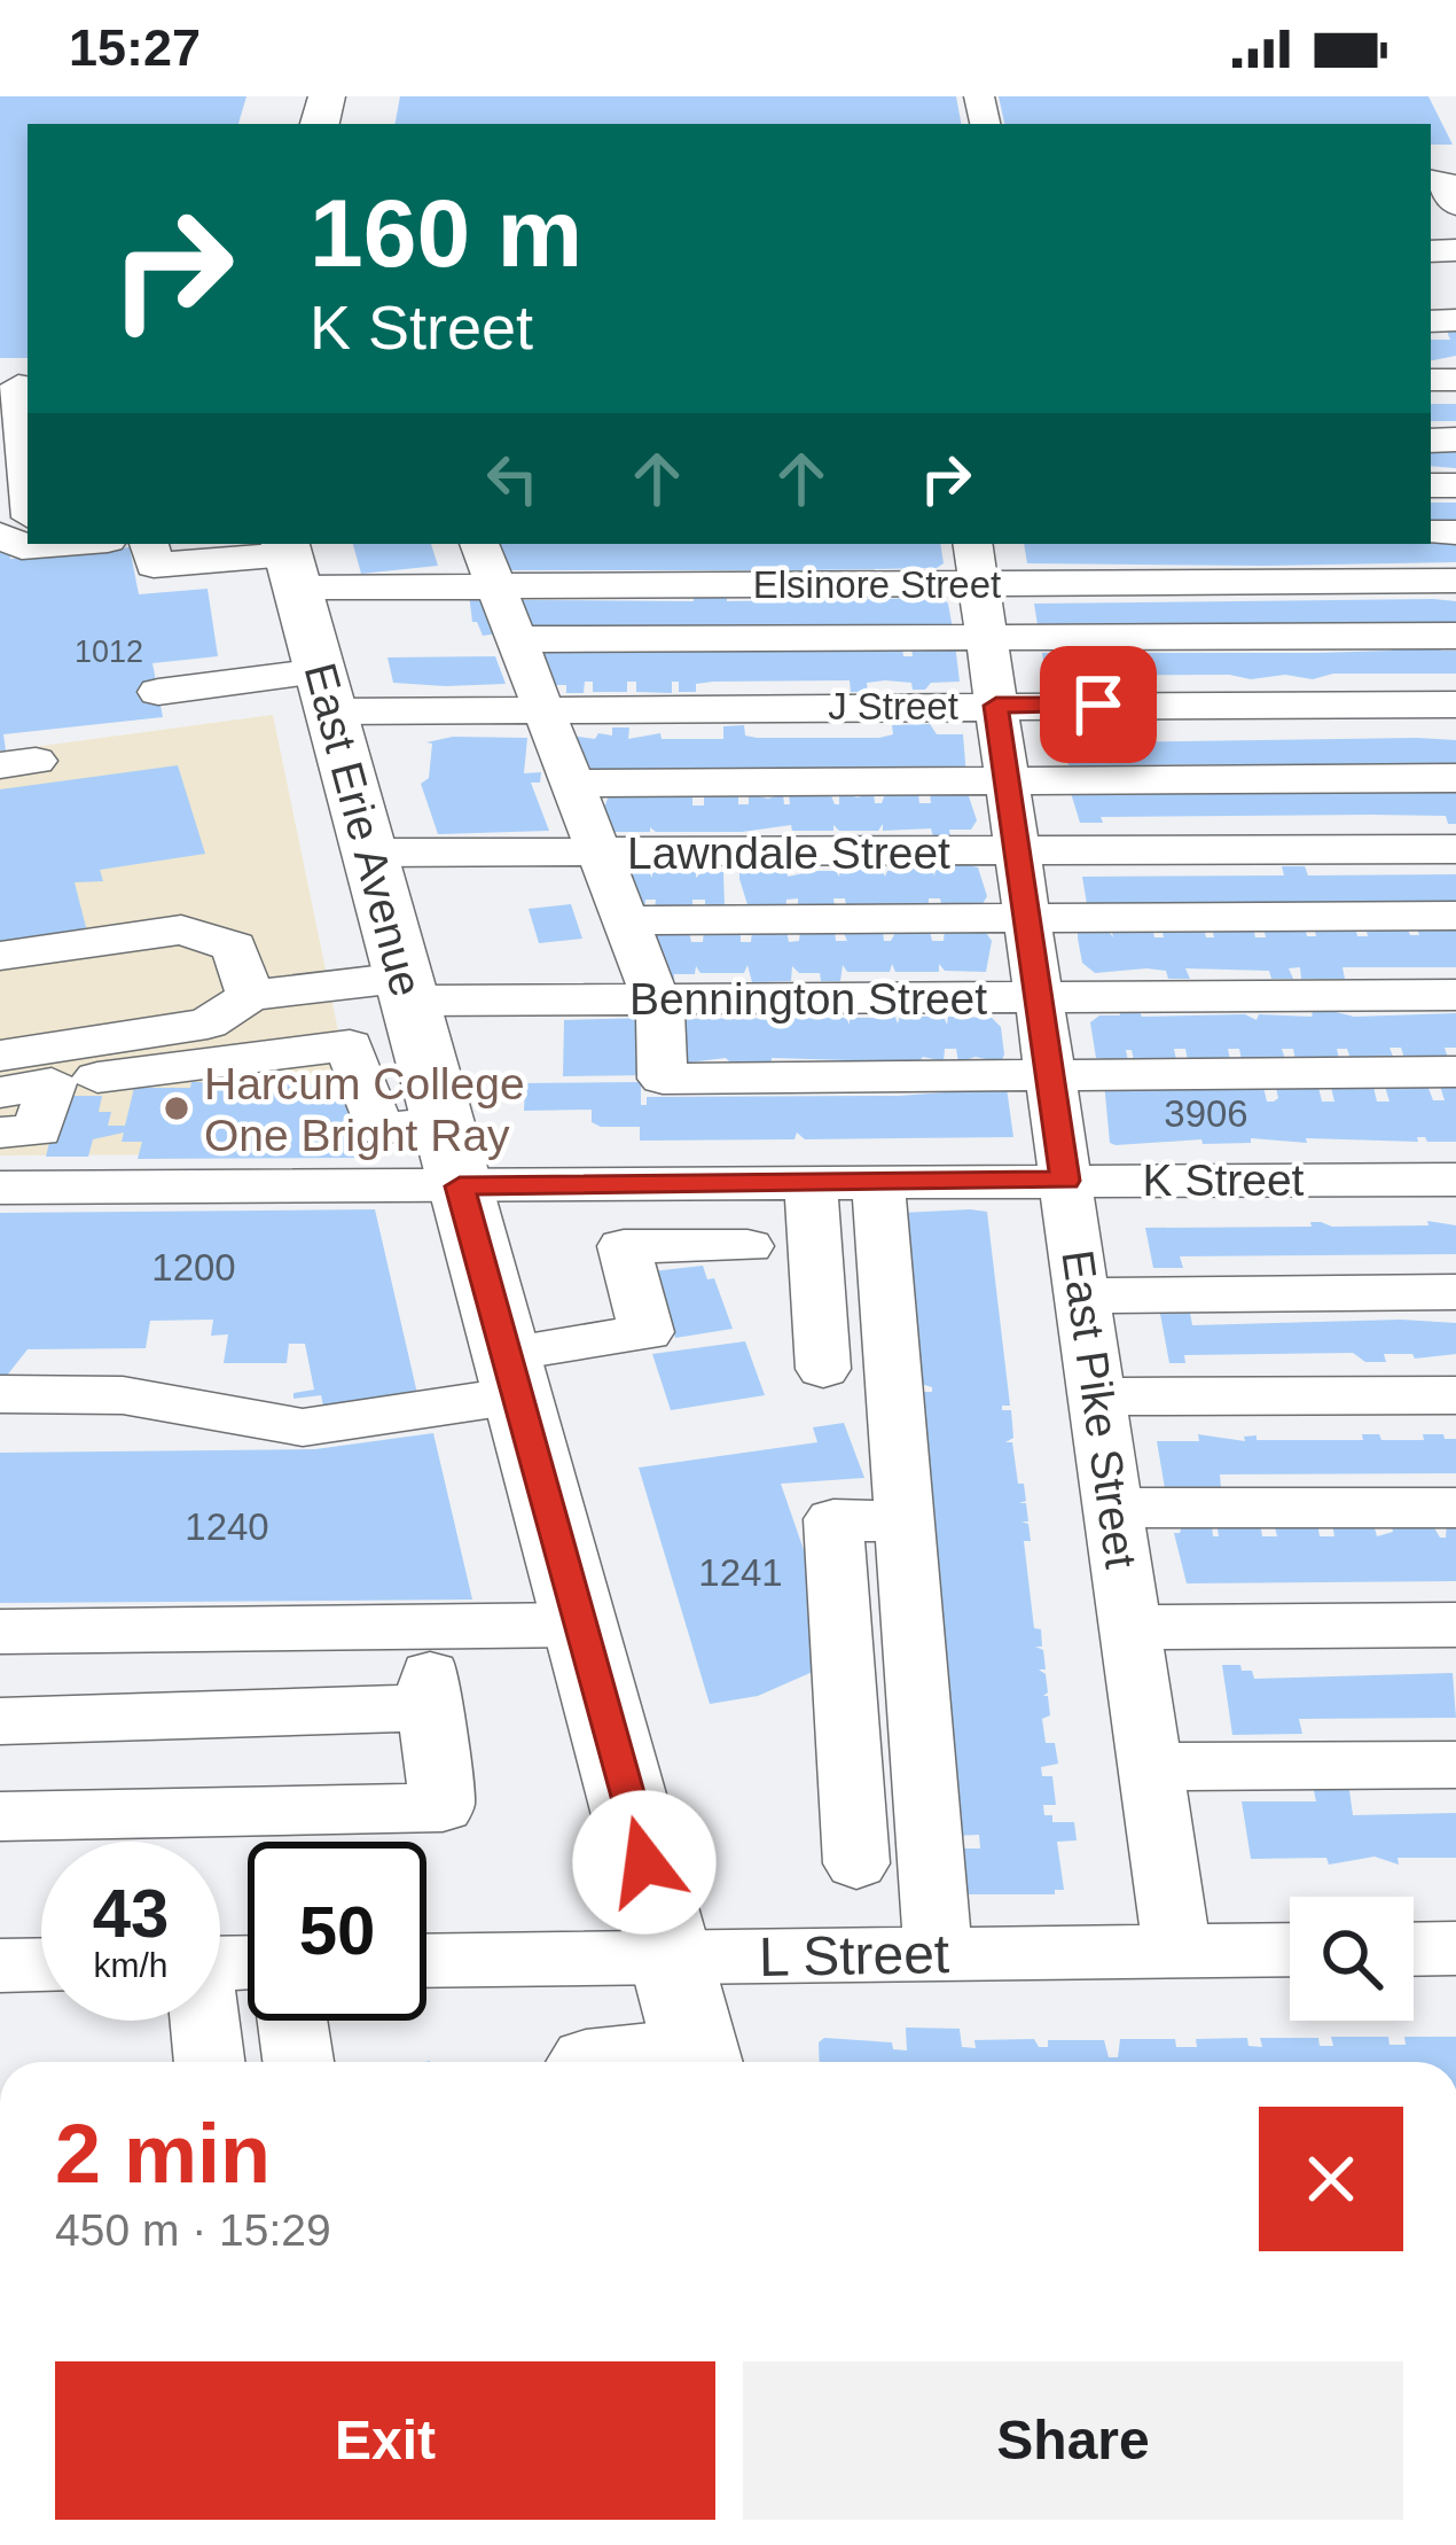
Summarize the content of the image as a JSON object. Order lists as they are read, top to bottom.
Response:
{
  "streets": {
    "main road": ["East Erie Avenue"],
    "street": [
      "Elsinore Street",
      "J Street",
      "Lawndale Street",
      "Bennington Street",
      "K Street",
      "East Pike Street",
      "L Street"
    ]
  },
  "crossings": [
    ["Elsinore Street", "East Erie Avenue"],
    ["Elsinore Street", "East Pike Street"],
    ["J Street", "East Erie Avenue"],
    ["J Street", "East Pike Street"],
    ["East Erie Avenue", "Lawndale Street"],
    ["East Erie Avenue", "Bennington Street"],
    ["East Erie Avenue", "K Street"],
    ["East Erie Avenue", "L Street"],
    ["Lawndale Street", "East Pike Street"],
    ["Bennington Street", "East Pike Street"],
    ["K Street", "East Pike Street"],
    ["East Pike Street", "L Street"]
  ],
  "places": ["Harcum College One Bright Ray"],
  "house_numbers": [
    "1012",
    "3906",
    "1200",
    "1240",
    "1241"
  ],
  "page": {
    "status": "15:27",
    "turn": ["160 m", "K Street"],
    "speed": "43 km/h",
    "limit": "50",
    "heading": ["2 min", "450 m · 15:29"],
    "buttons": ["Exit", "Share"]
  }
}
